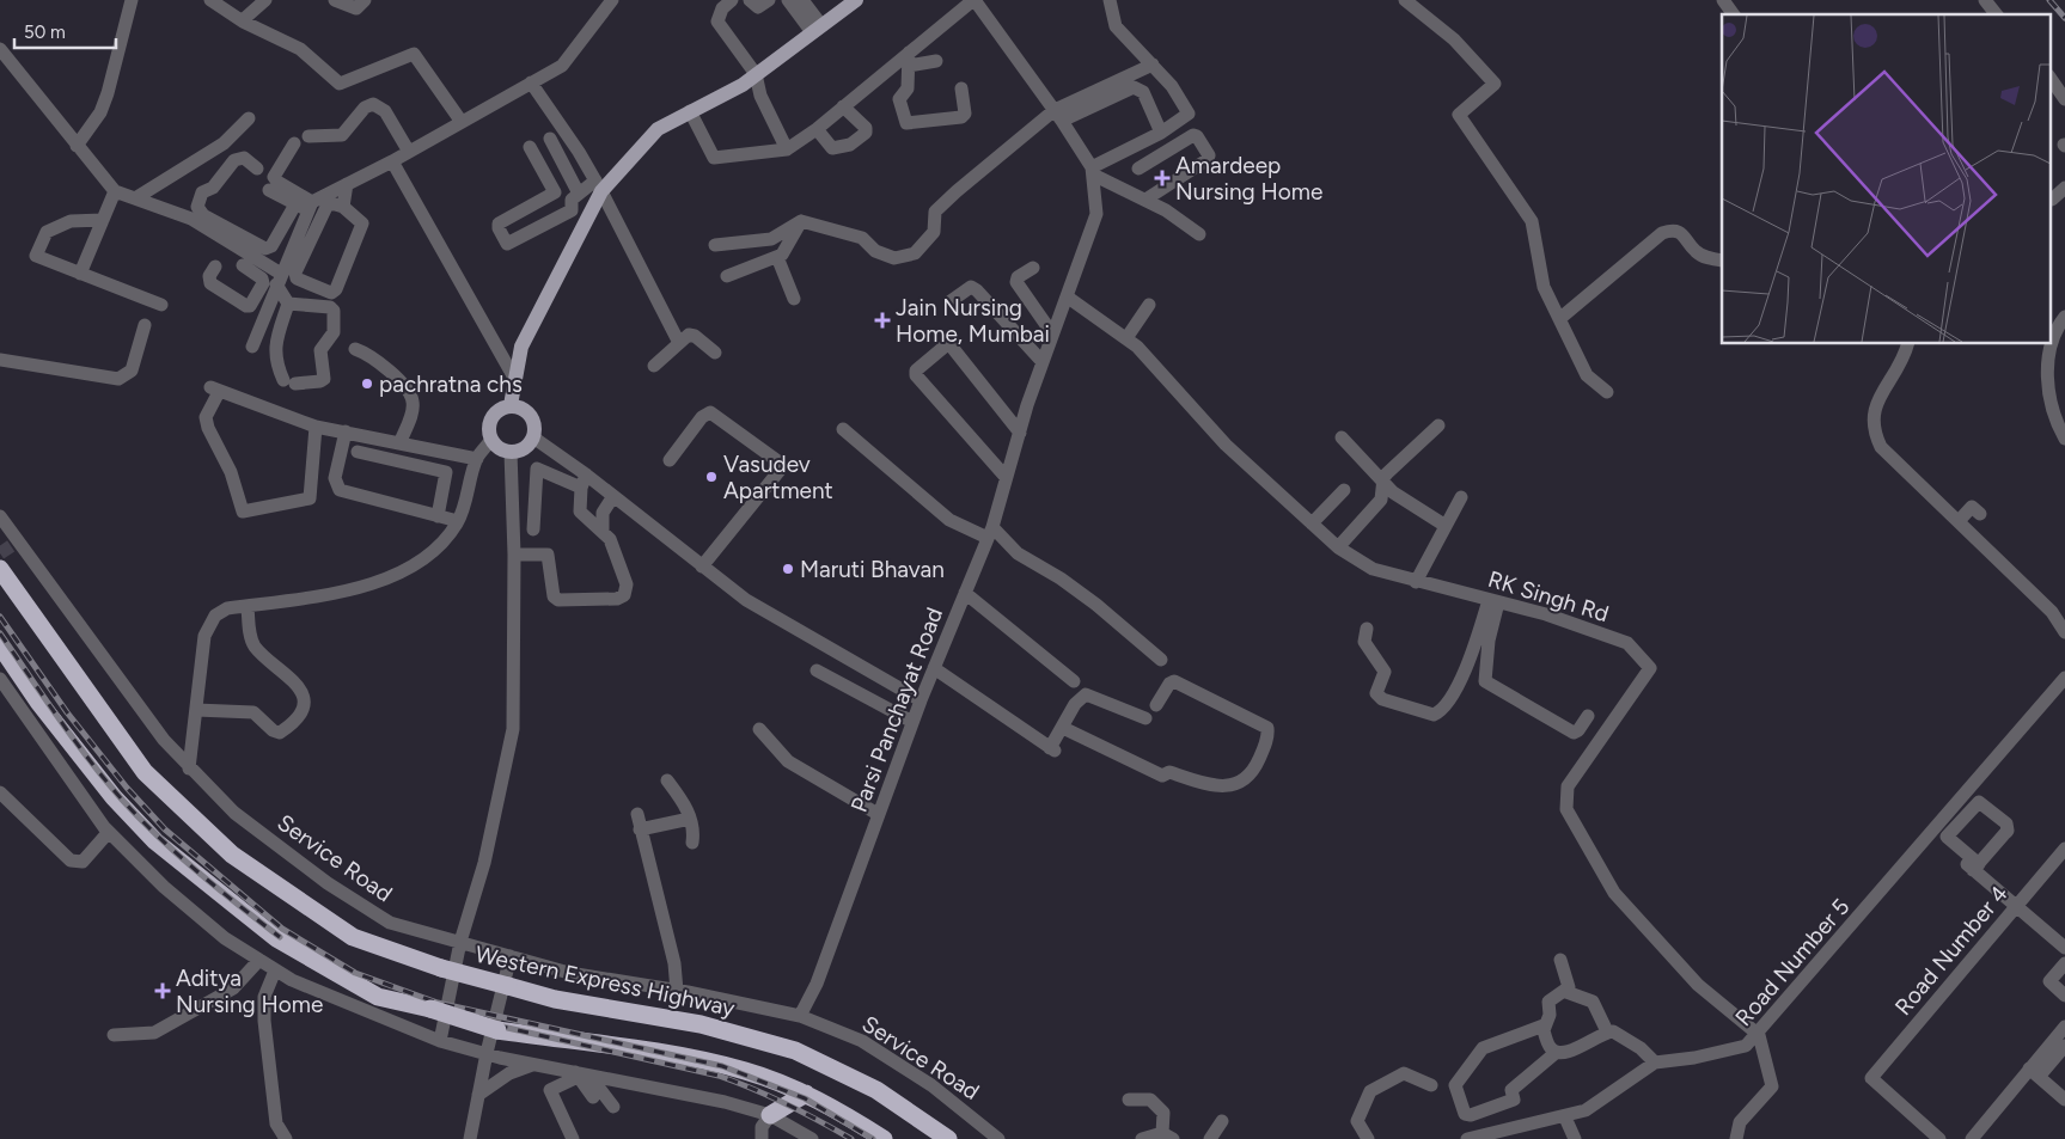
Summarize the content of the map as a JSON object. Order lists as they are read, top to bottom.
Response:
{
  "streets": {
    "highway": ["Western Express Highway"],
    "street": [
      "RK Singh Rd",
      "Parsi Panchayat Road",
      "Service Road",
      "Road Number 4",
      "Road Number 5"
    ]
  },
  "crossings": [
    ["RK Singh Rd", "Parsi Panchayat Road"],
    ["RK Singh Rd", "Road Number 5"],
    ["Parsi Panchayat Road", "Service Road"]
  ],
  "places": {
    "health": ["Amardeep Nursing Home", "Jain Nursing Home, Mumbai", "Aditya Nursing Home"],
    "other": ["pachratna chs", "Vasudev Apartment", "Maruti Bhavan"]
  },
  "scale_bar": "50 m"
}
